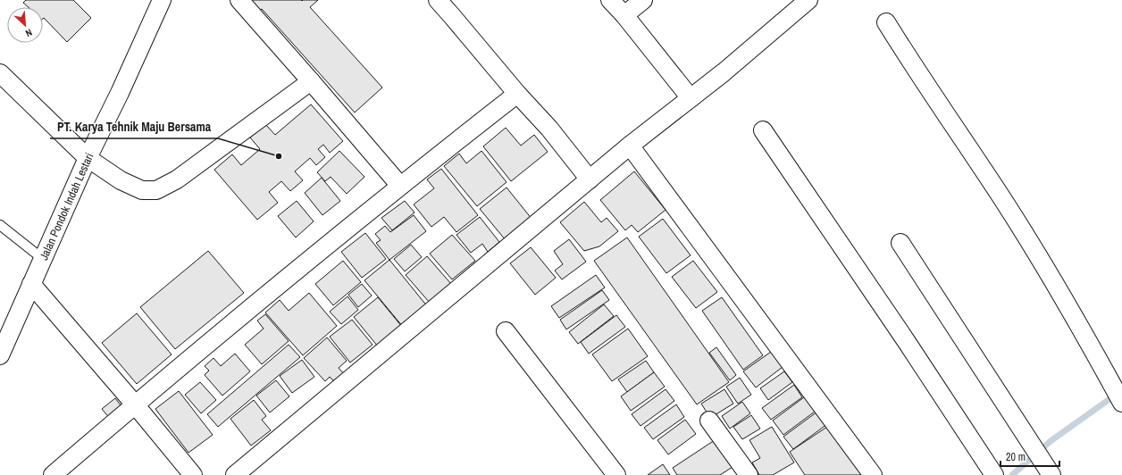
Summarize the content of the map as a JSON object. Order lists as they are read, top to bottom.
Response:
{
  "streets": {
    "street": ["Jalan Pondok Indah Lestari"]
  },
  "places": ["PT. Karya Tehnik Maju Bersama"],
  "scale_bar": "20 m",
  "north": "bottom right"
}
